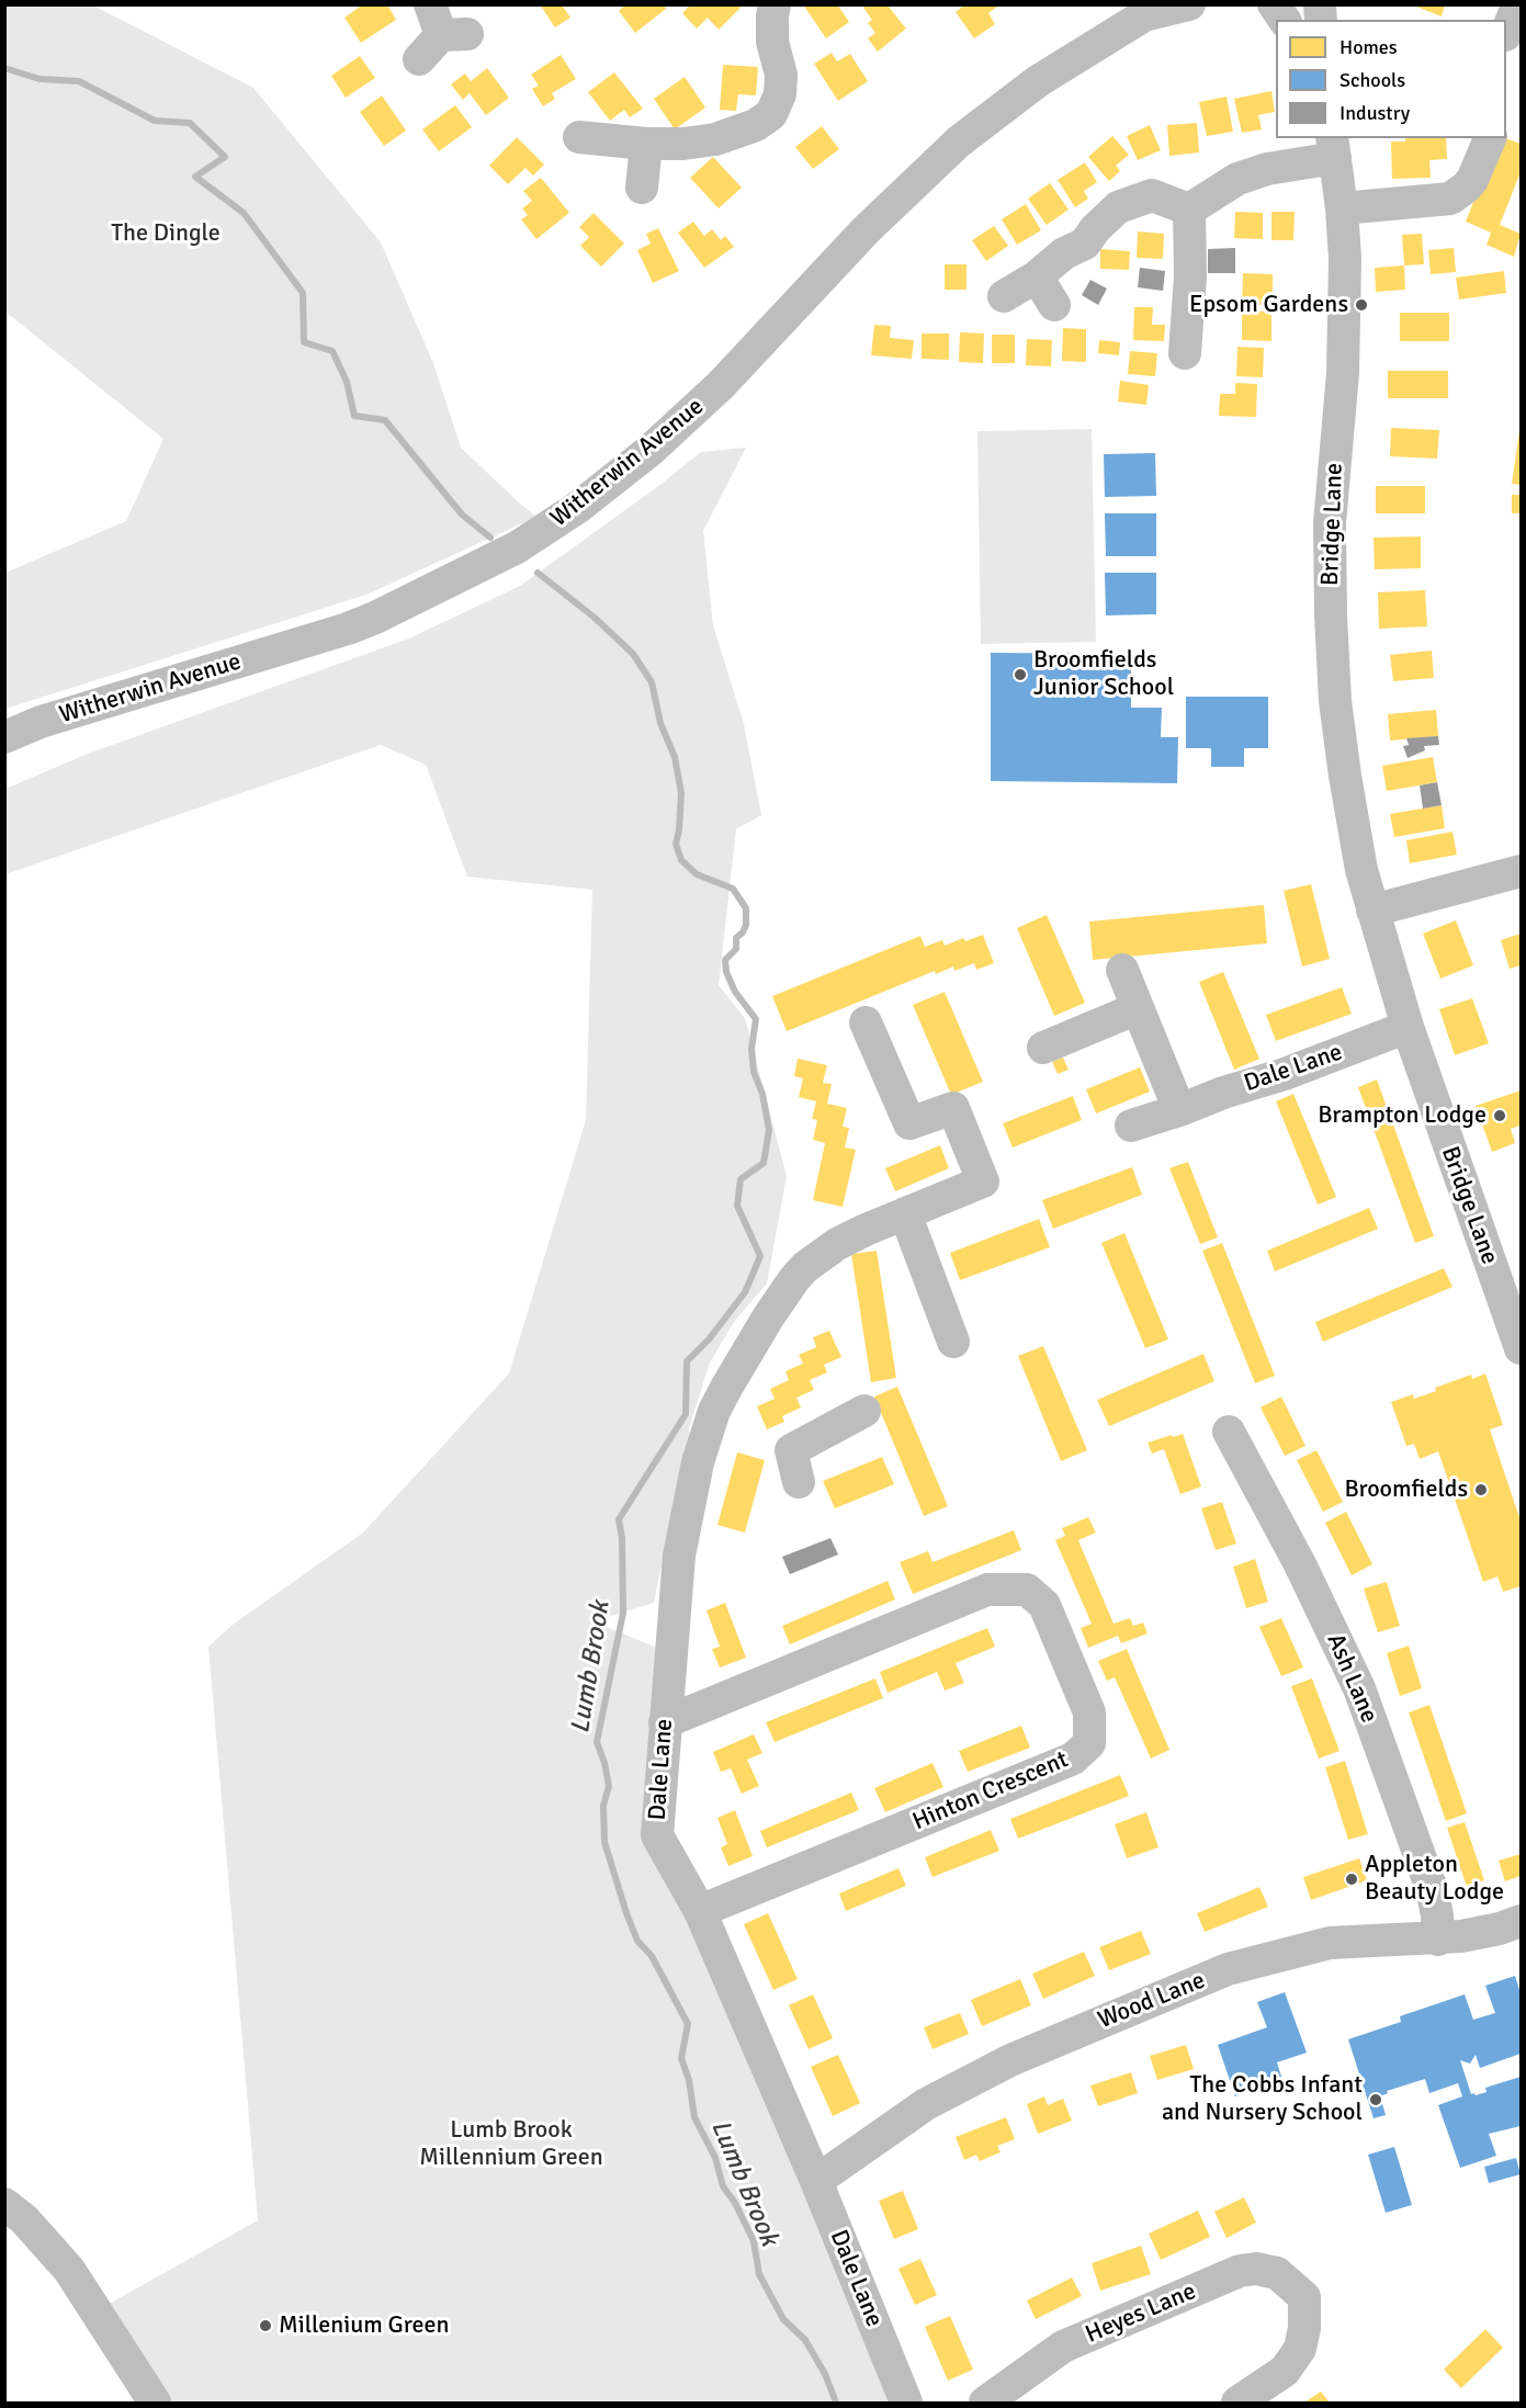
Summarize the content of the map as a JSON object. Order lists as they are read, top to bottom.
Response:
{
  "streets": {
    "street": [
      "Witherwin Avenue",
      "Bridge Lane",
      "Dale Lane",
      "Ash Lane",
      "Hinton Crescent",
      "Wood Lane",
      "Heyes Lane"
    ]
  },
  "crossings": [
    ["Bridge Lane", "Dale Lane"],
    ["Dale Lane", "Hinton Crescent"],
    ["Dale Lane", "Wood Lane"],
    ["Ash Lane", "Wood Lane"]
  ],
  "water": ["Lumb Brook"],
  "parks": ["The Dingle", "Lumb Brook Millennium Green"],
  "places": [
    "Epsom Gardens",
    "Broomfields Junior School",
    "Brampton Lodge",
    "Broomfields",
    "Appleton Beauty Lodge",
    "The Cobbs Infant and Nursery School",
    "Millenium Green"
  ],
  "legend": ["Homes", "Schools", "Industry"]
}
